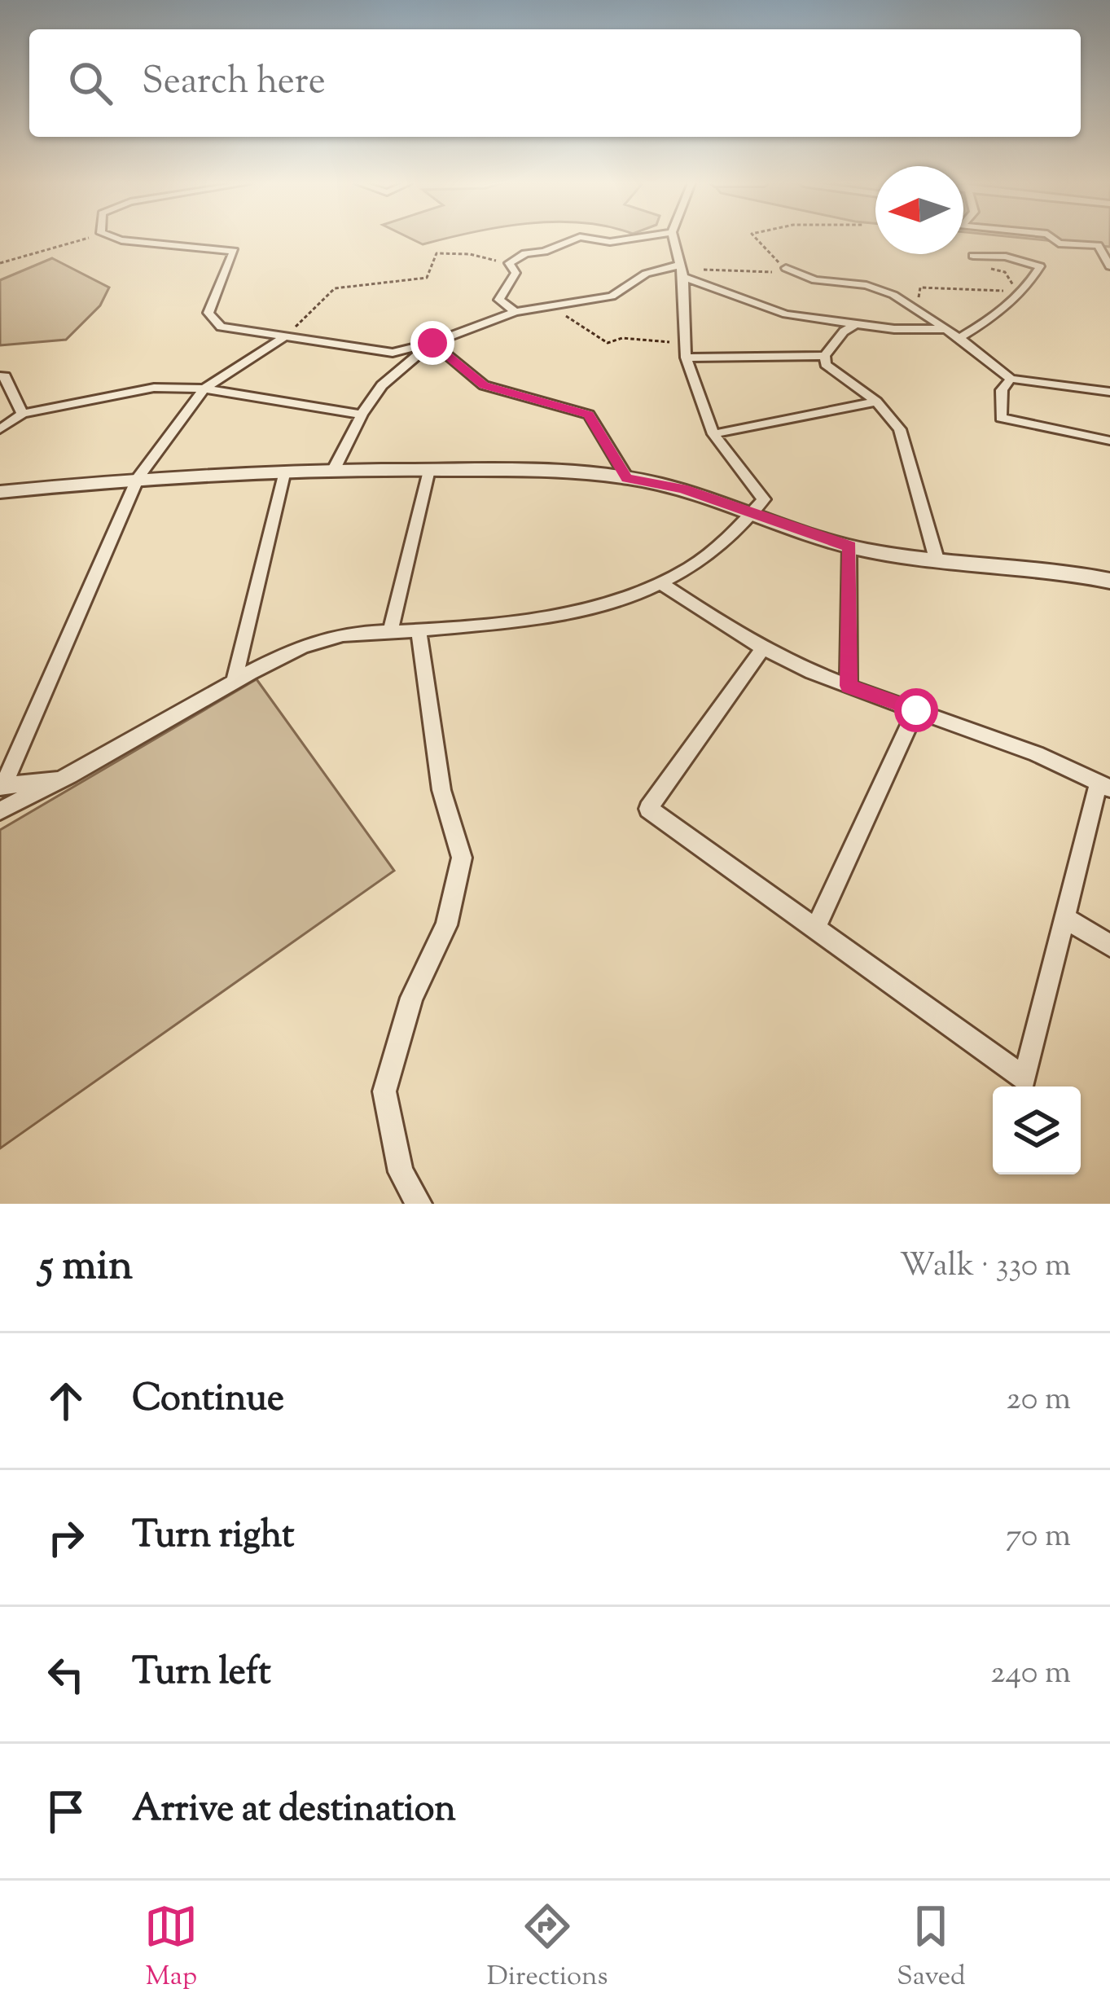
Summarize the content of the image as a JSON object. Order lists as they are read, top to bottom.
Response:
{
  "north": "left",
  "page": {
    "search": "Search here",
    "heading": ["5 min", "Walk · 330 m"],
    "list": [
      ["Continue", "20 m"],
      ["Turn right", "70 m"],
      ["Turn left", "240 m"],
      "Arrive at destination"
    ],
    "nav": ["Map", "Directions", "Saved"]
  }
}
